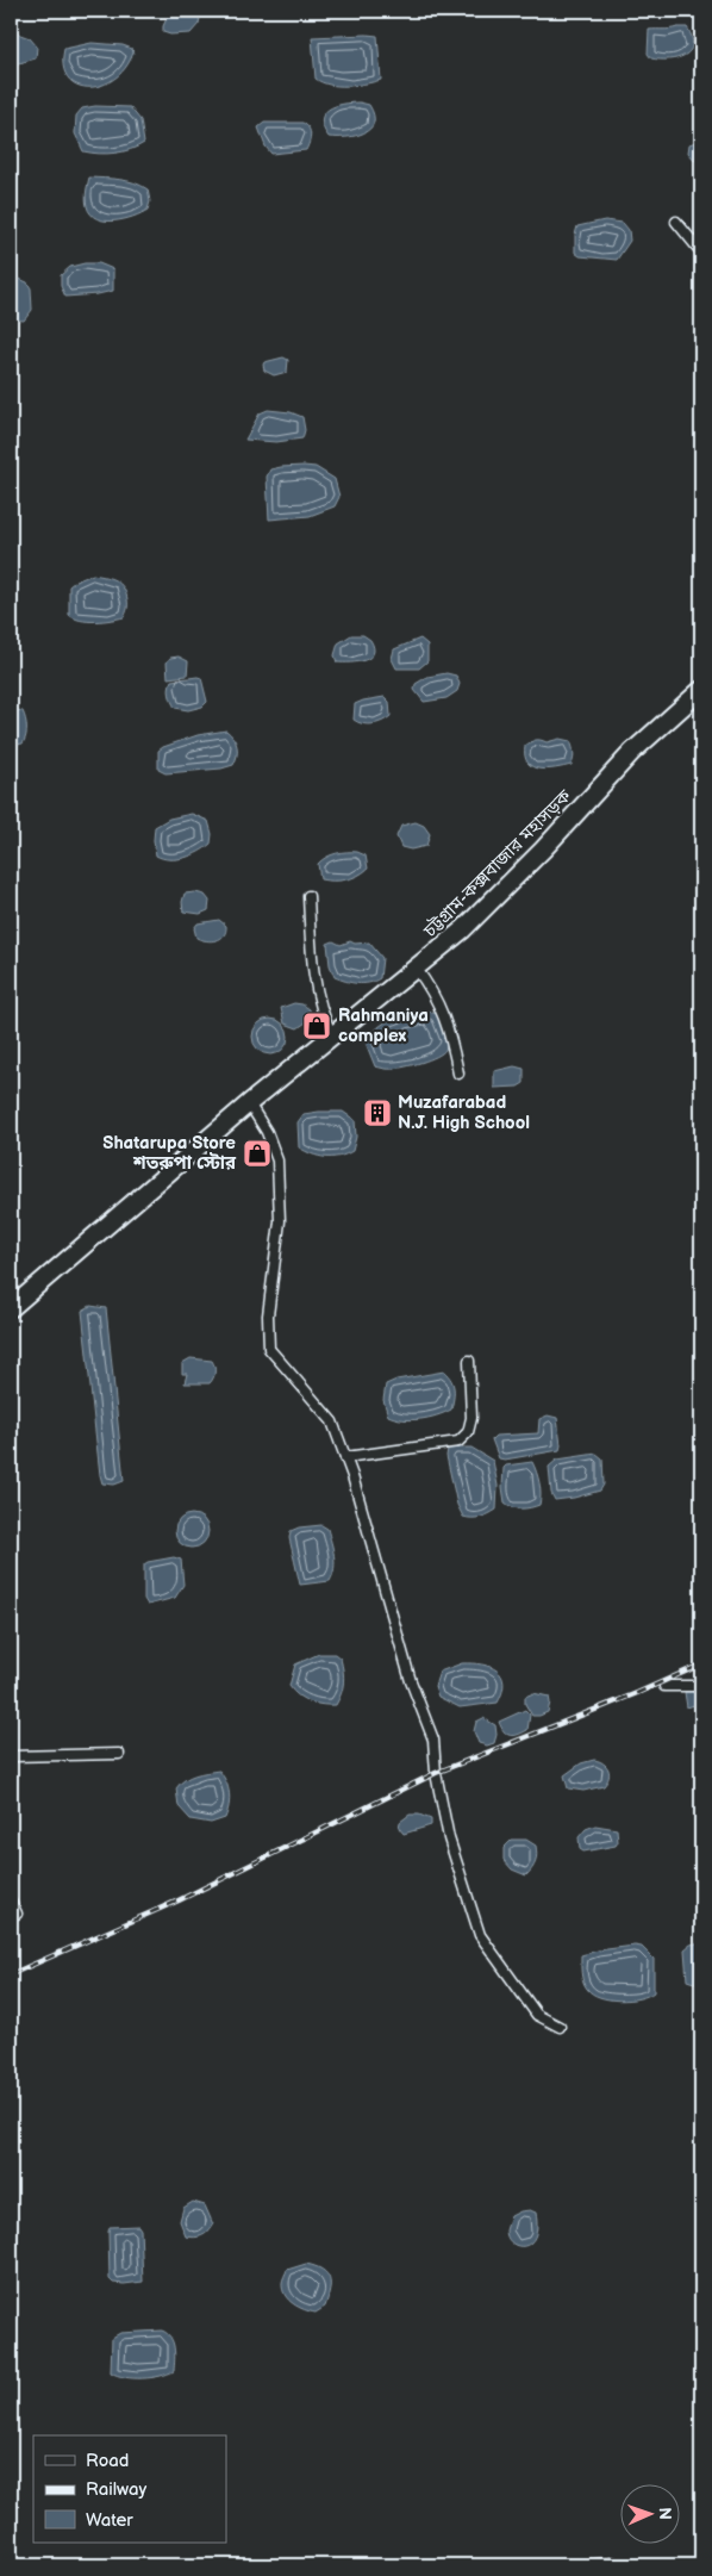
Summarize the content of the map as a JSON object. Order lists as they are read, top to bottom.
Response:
{
  "streets": {
    "highway": ["চট্টগ্রাম-কক্সবাজার মহাসড়ক"]
  },
  "places": {
    "shop": ["Rahmaniya complex", "Shatarupa Store শতরুপা স্টোর"],
    "building": ["Muzafarabad N.J. High School"]
  },
  "legend": ["Road", "Railway", "Water"],
  "north": "right"
}
